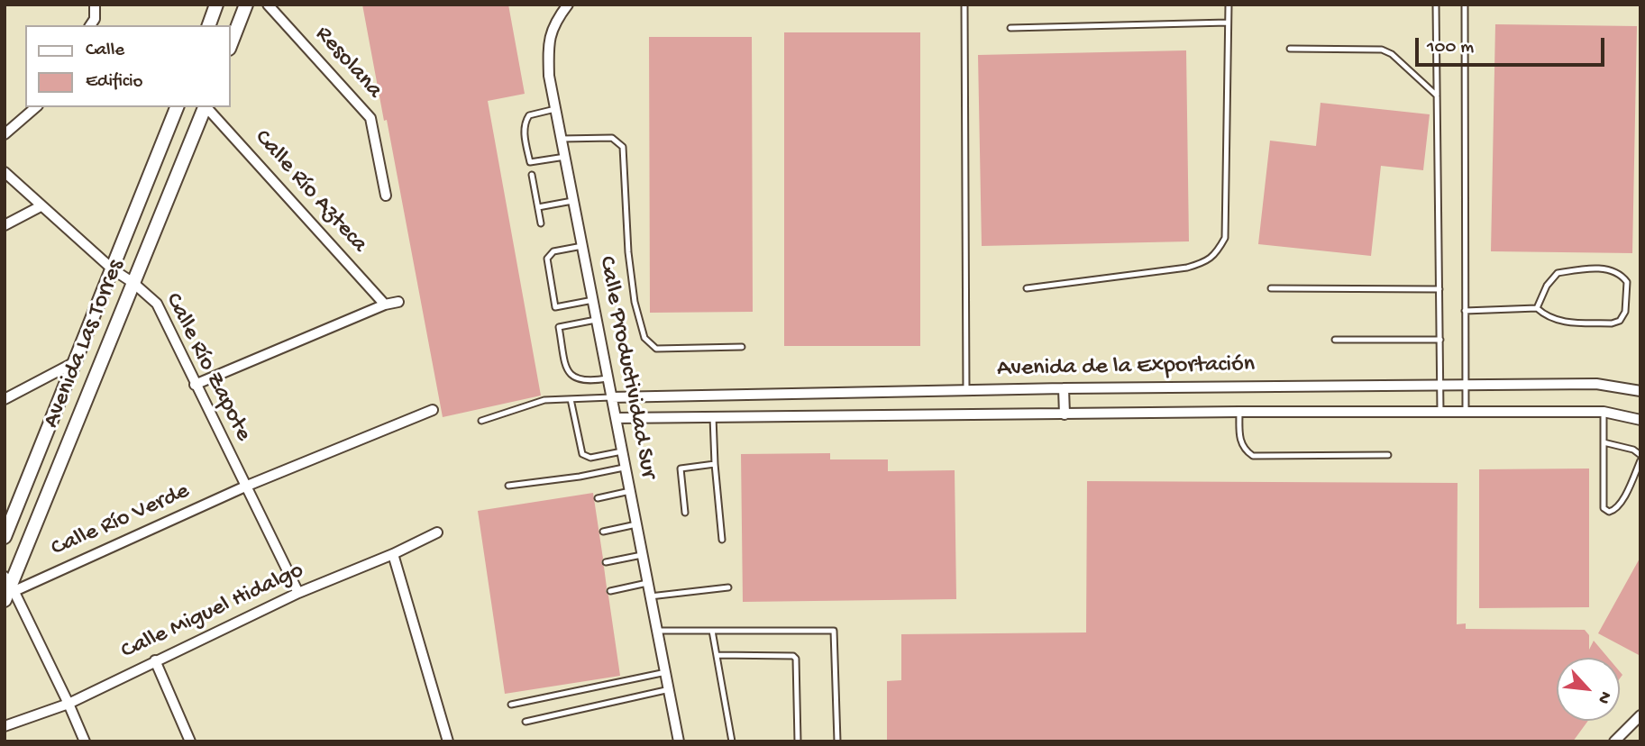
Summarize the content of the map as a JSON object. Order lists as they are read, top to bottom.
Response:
{
  "streets": {
    "street": [
      "Resolana",
      "Calle Río Azteca",
      "Avenida Las Torres",
      "Calle Río Zapote",
      "Calle Productividad Sur",
      "Avenida de la Exportación",
      "Calle Río Verde",
      "Calle Miguel Hidalgo"
    ]
  },
  "crossings": [
    ["Avenida Las Torres", "Calle Río Zapote"],
    ["Avenida Las Torres", "Calle Río Verde"],
    ["Calle Río Zapote", "Calle Río Verde"],
    ["Calle Río Zapote", "Calle Miguel Hidalgo"],
    ["Calle Productividad Sur", "Avenida de la Exportación"]
  ],
  "legend": ["Calle", "Edificio"],
  "scale_bar": "100 m",
  "north": "bottom right"
}
